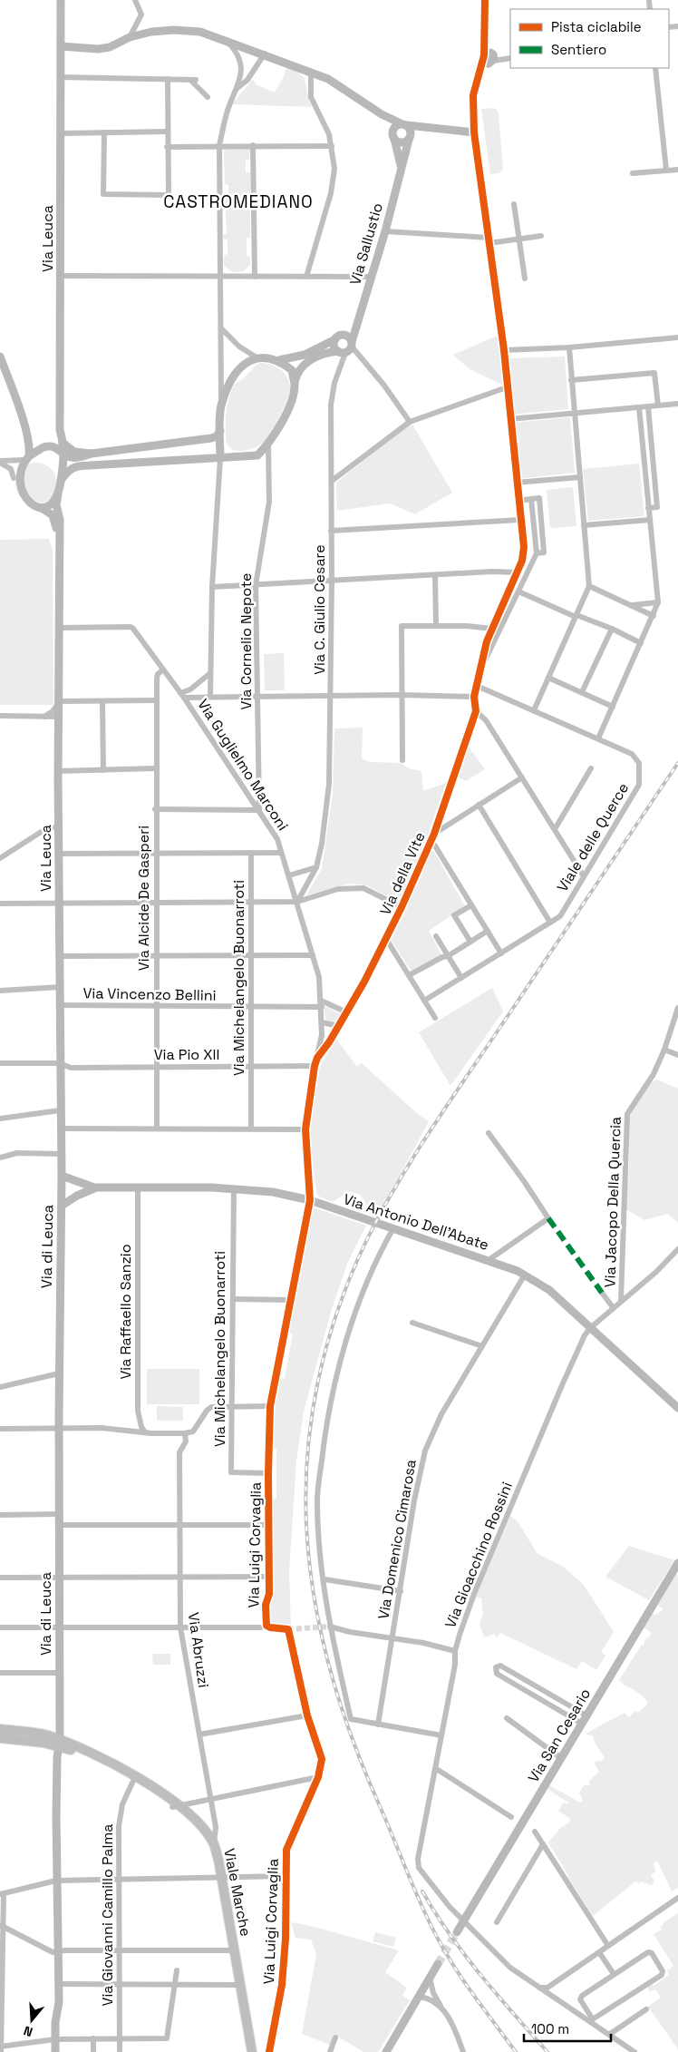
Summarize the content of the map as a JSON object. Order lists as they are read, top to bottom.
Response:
{
  "streets": {
    "main road": [
      "Via Leuca",
      "Via Sallustio",
      "Via Antonio Dell'Abate",
      "Via di Leuca",
      "Via San Cesario",
      "Viale Marche"
    ],
    "street": [
      "Via C. Giulio Cesare",
      "Via Cornelio Nepote",
      "Via Guglielmo Marconi",
      "Viale delle Querce",
      "Via della Vite",
      "Via Alcide De Gasperi",
      "Via Michelangelo Buonarroti",
      "Via Vincenzo Bellini",
      "Via Pio XII",
      "Via Jacopo Della Quercia",
      "Via Raffaello Sanzio",
      "Via Domenico Cimarosa",
      "Via Luigi Corvaglia",
      "Via Gioacchino Rossini",
      "Via Abruzzi",
      "Via Giovanni Camillo Palma"
    ]
  },
  "crossings": [
    ["Via Leuca", "Via Guglielmo Marconi"],
    ["Via Leuca", "Via Vincenzo Bellini"],
    ["Via Leuca", "Via Pio XII"],
    ["Via Leuca", "Via Antonio Dell'Abate"],
    ["Via Leuca", "Via di Leuca"],
    ["Via Sallustio", "Via C. Giulio Cesare"],
    ["Via C. Giulio Cesare", "Via Guglielmo Marconi"],
    ["Via C. Giulio Cesare", "Via della Vite"],
    ["Via Cornelio Nepote", "Via Guglielmo Marconi"],
    ["Via Guglielmo Marconi", "Via della Vite"],
    ["Via Guglielmo Marconi", "Via Alcide De Gasperi"],
    ["Via Guglielmo Marconi", "Via Vincenzo Bellini"],
    ["Via Guglielmo Marconi", "Via Pio XII"],
    ["Via Guglielmo Marconi", "Via Antonio Dell'Abate"],
    ["Via Guglielmo Marconi", "Via Luigi Corvaglia"],
    ["Viale delle Querce", "Via della Vite"],
    ["Via Alcide De Gasperi", "Via Vincenzo Bellini"],
    ["Via Alcide De Gasperi", "Via Pio XII"],
    ["Via Michelangelo Buonarroti", "Via Vincenzo Bellini"],
    ["Via Michelangelo Buonarroti", "Via Pio XII"],
    ["Via Michelangelo Buonarroti", "Via Antonio Dell'Abate"],
    ["Via Michelangelo Buonarroti", "Via Luigi Corvaglia"],
    ["Via Antonio Dell'Abate", "Via di Leuca"],
    ["Via Antonio Dell'Abate", "Via Raffaello Sanzio"],
    ["Via Antonio Dell'Abate", "Via Domenico Cimarosa"],
    ["Via Antonio Dell'Abate", "Via Luigi Corvaglia"],
    ["Via Antonio Dell'Abate", "Via Gioacchino Rossini"],
    ["Via di Leuca", "Viale Marche"],
    ["Via Gioacchino Rossini", "Via San Cesario"],
    ["Via Abruzzi", "Viale Marche"],
    ["Viale Marche", "Via Giovanni Camillo Palma"]
  ],
  "districts": ["CASTROMEDIANO"],
  "legend": ["Pista ciclabile", "Sentiero"],
  "scale_bar": "100 m",
  "north": "bottom"
}
